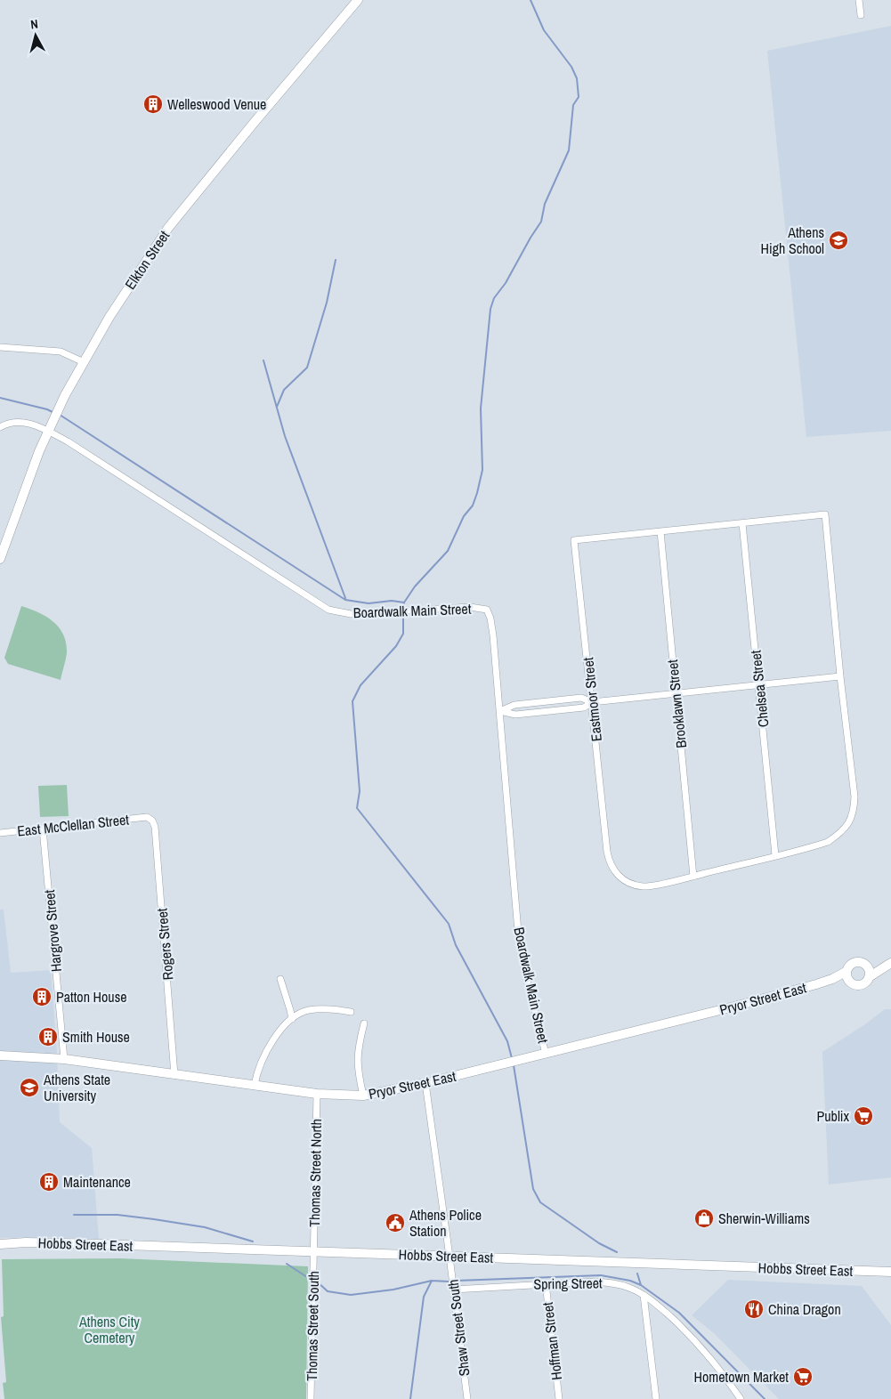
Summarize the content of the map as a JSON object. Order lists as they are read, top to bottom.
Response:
{
  "streets": {
    "street": [
      "Elkton Street",
      "Boardwalk Main Street",
      "Chelsea Street",
      "Eastmoor Street",
      "Brooklawn Street",
      "East McClellan Street",
      "Hargrove Street",
      "Rogers Street",
      "Pryor Street East",
      "Thomas Street North",
      "Hobbs Street East",
      "Spring Street",
      "Thomas Street South",
      "Shaw Street South",
      "Hoffman Street"
    ]
  },
  "crossings": [
    ["Elkton Street", "Boardwalk Main Street"],
    ["Boardwalk Main Street", "Pryor Street East"],
    ["Chelsea Street", "Eastmoor Street"],
    ["Eastmoor Street", "Brooklawn Street"],
    ["East McClellan Street", "Hargrove Street"],
    ["East McClellan Street", "Rogers Street"],
    ["Hargrove Street", "Pryor Street East"],
    ["Rogers Street", "Pryor Street East"],
    ["Pryor Street East", "Thomas Street North"],
    ["Pryor Street East", "Shaw Street South"],
    ["Thomas Street North", "Hobbs Street East"],
    ["Thomas Street North", "Thomas Street South"],
    ["Hobbs Street East", "Thomas Street South"],
    ["Hobbs Street East", "Shaw Street South"],
    ["Spring Street", "Shaw Street South"],
    ["Spring Street", "Hoffman Street"]
  ],
  "parks": ["Athens City Cemetery"],
  "places": {
    "building": [
      "Welleswood Venue",
      "Patton House",
      "Smith House",
      "Maintenance"
    ],
    "school or university": ["Athens High School", "Athens State University"],
    "supermarket": ["Publix", "Hometown Market"],
    "shop": ["Sherwin-Williams"],
    "public building": ["Athens Police Station"],
    "restaurant": ["China Dragon"]
  },
  "north": "top"
}
